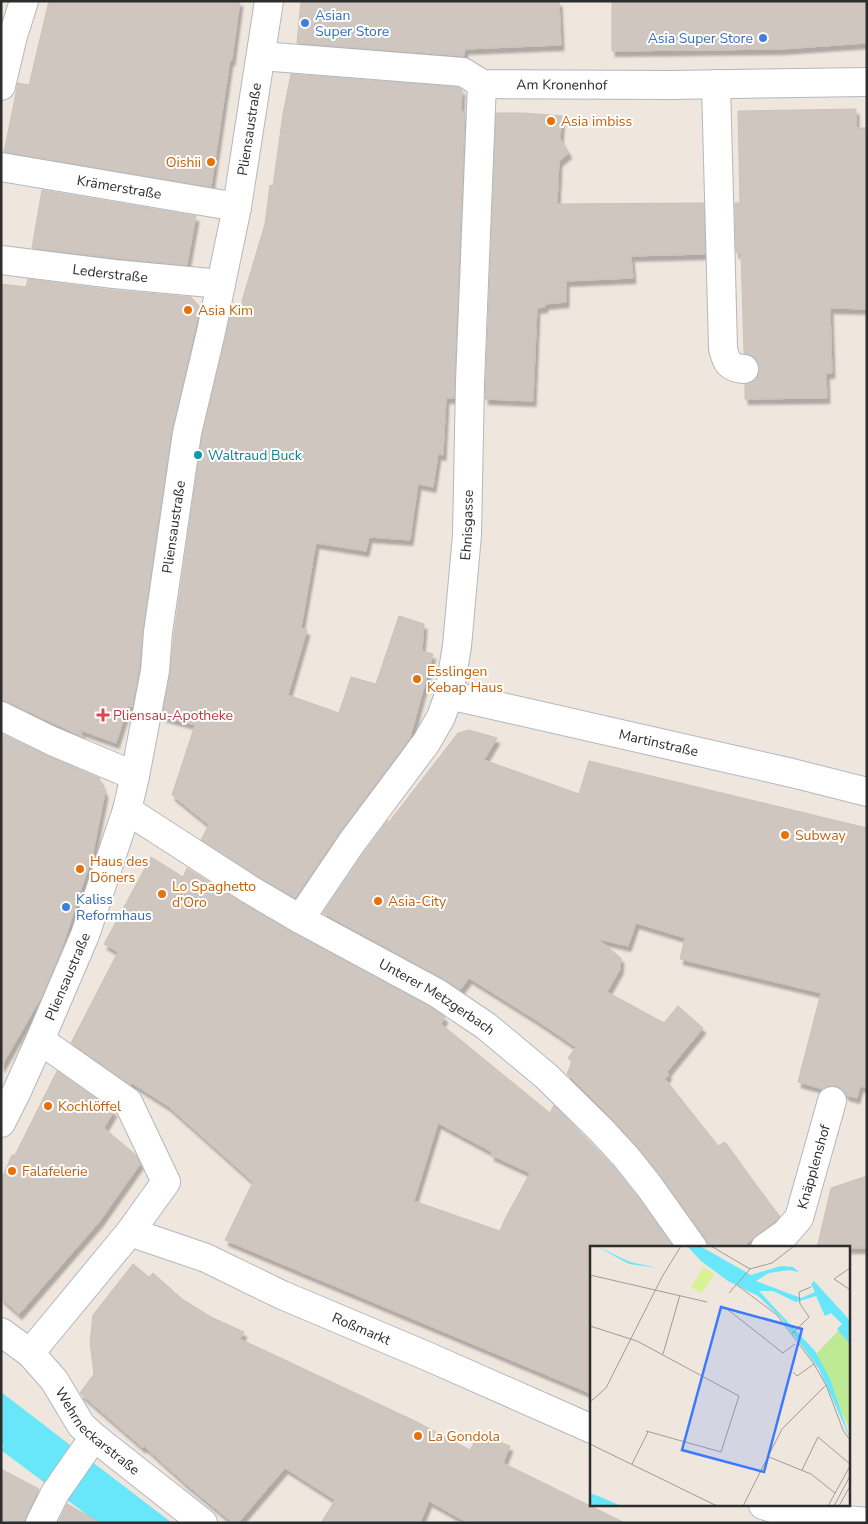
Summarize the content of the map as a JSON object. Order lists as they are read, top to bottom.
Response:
{
  "streets": {
    "street": [
      "Am Kronenhof",
      "Pliensaustraße",
      "Krämerstraße",
      "Lederstraße",
      "Ehnisgasse",
      "Martinstraße",
      "Unterer Metzgerbach",
      "Knäpplenshof",
      "Roßmarkt",
      "Wehrneckarstraße"
    ]
  },
  "crossings": [
    ["Am Kronenhof", "Pliensaustraße"],
    ["Am Kronenhof", "Ehnisgasse"],
    ["Pliensaustraße", "Krämerstraße"],
    ["Pliensaustraße", "Lederstraße"],
    ["Pliensaustraße", "Unterer Metzgerbach"],
    ["Ehnisgasse", "Martinstraße"],
    ["Ehnisgasse", "Unterer Metzgerbach"]
  ],
  "places": {
    "other": [
      "Asian Super Store",
      "Asia Super Store",
      "Asia imbiss",
      "Oishii",
      "Asia Kim",
      "Waltraud Buck",
      "Esslingen Kebap Haus",
      "Subway",
      "Haus des Döners",
      "Lo Spaghetto d'Oro",
      "Asia-City",
      "Kaliss Reformhaus",
      "Kochlöffel",
      "Falafelerie",
      "La Gondola"
    ],
    "health": ["Pliensau-Apotheke"]
  }
}
